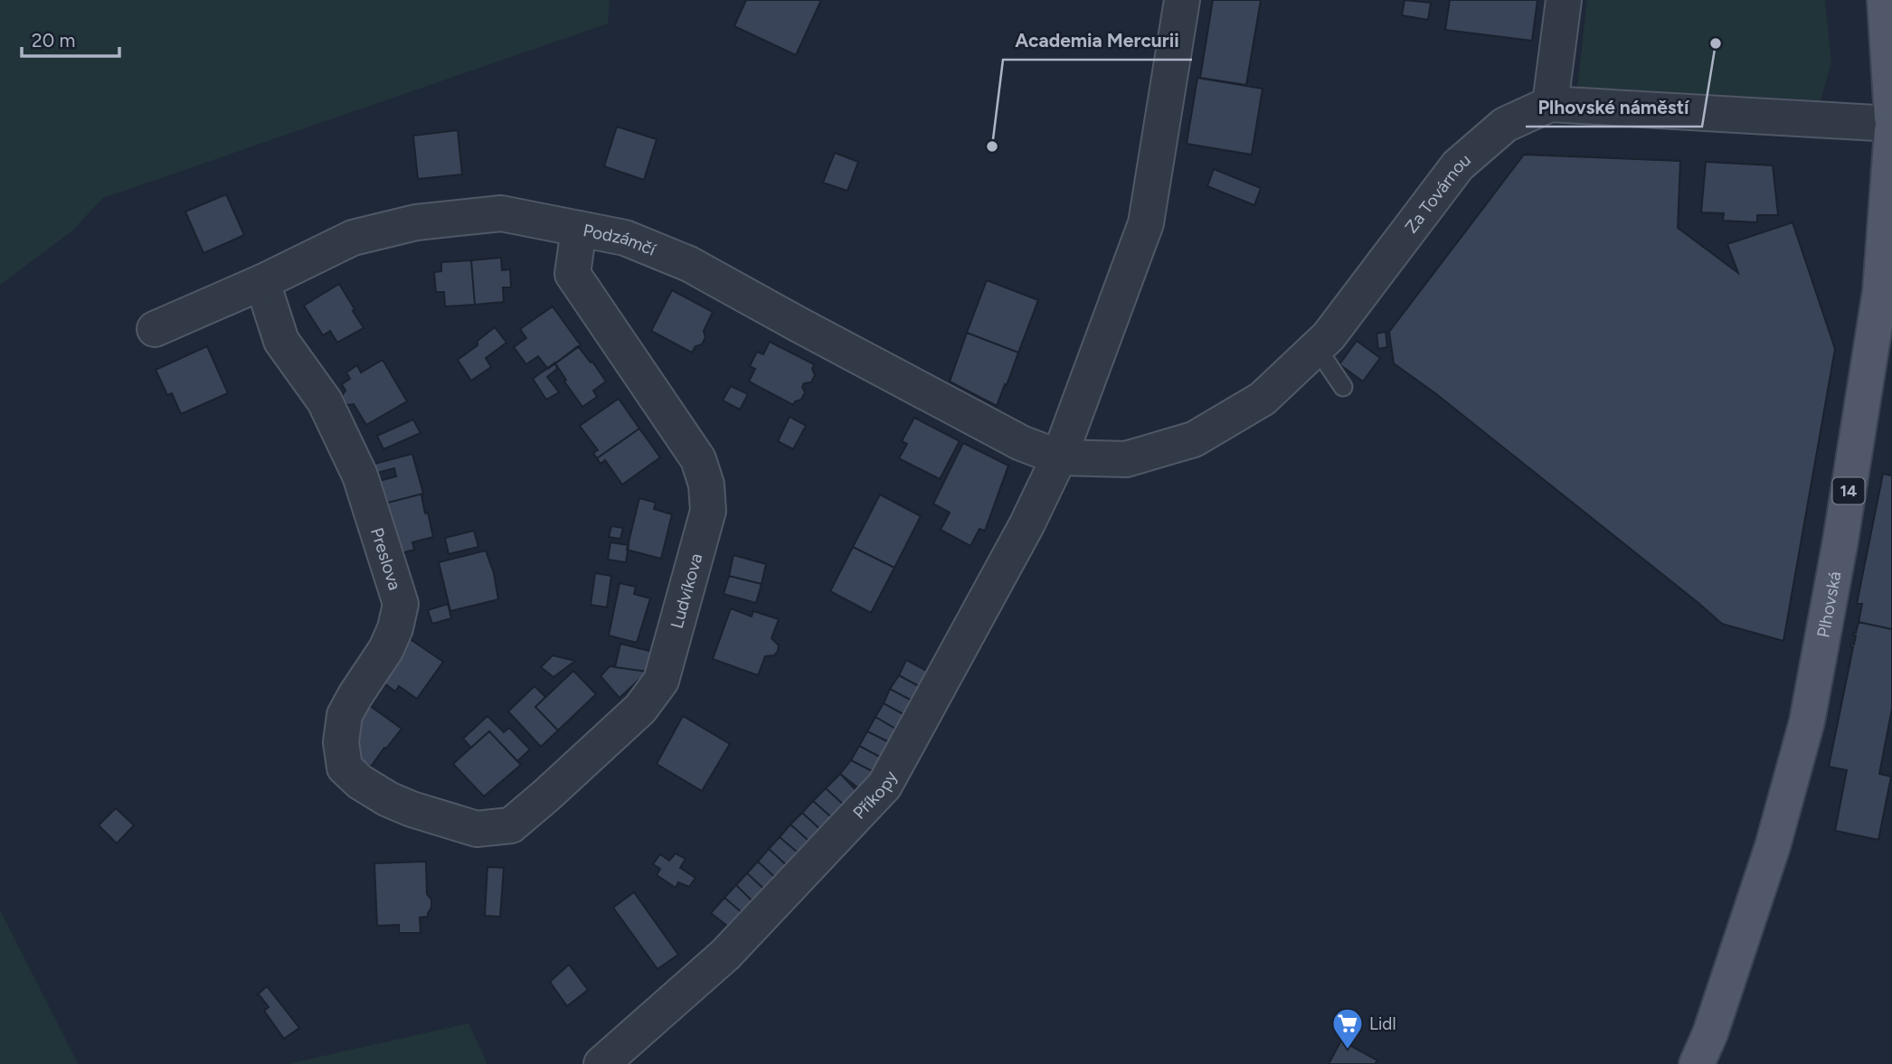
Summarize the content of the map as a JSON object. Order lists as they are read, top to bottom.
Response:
{
  "streets": {
    "main road": ["14", "Plhovská"],
    "street": [
      "Za Továrnou",
      "Podzámčí",
      "Preslova",
      "Ludvíkova",
      "Příkopy"
    ]
  },
  "crossings": [
    ["Za Továrnou", "Podzámčí"],
    ["Za Továrnou", "Příkopy"],
    ["Podzámčí", "Preslova"],
    ["Podzámčí", "Ludvíkova"],
    ["Podzámčí", "Příkopy"],
    ["Preslova", "Ludvíkova"]
  ],
  "places": {
    "other": ["Plhovské náměstí", "Academia Mercurii"],
    "supermarket": ["Lidl"]
  },
  "scale_bar": "20 m"
}
